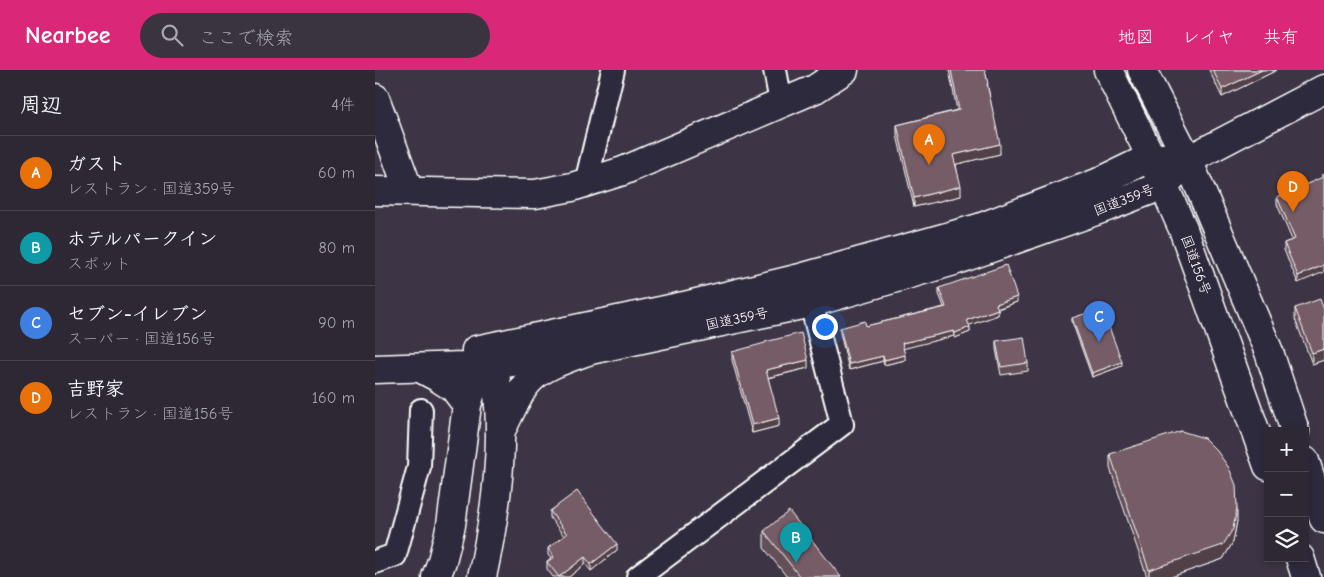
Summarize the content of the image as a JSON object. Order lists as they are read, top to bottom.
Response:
{
  "streets": {
    "main road": ["国道359号", "国道156号"]
  },
  "crossings": [
    ["国道359号", "国道156号"]
  ],
  "page": {
    "header": "Nearbee",
    "search": "ここで検索",
    "nav": ["地図", "レイヤ", "共有"],
    "heading": ["周辺", "4件"],
    "pins": [
      "A",
      "D",
      "C",
      "B"
    ],
    "list": [
      {
        "mark": "A",
        "name": "ガスト",
        "note": "レストラン · 国道359号",
        "value": "60 m"
      },
      {
        "mark": "B",
        "name": "ホテルパークイン",
        "note": "スポット",
        "value": "80 m"
      },
      {
        "mark": "C",
        "name": "セブン-イレブン",
        "note": "スーパー · 国道156号",
        "value": "90 m"
      },
      {
        "mark": "D",
        "name": "吉野家",
        "note": "レストラン · 国道156号",
        "value": "160 m"
      }
    ],
    "map_buttons": ["+", "−"]
  }
}
